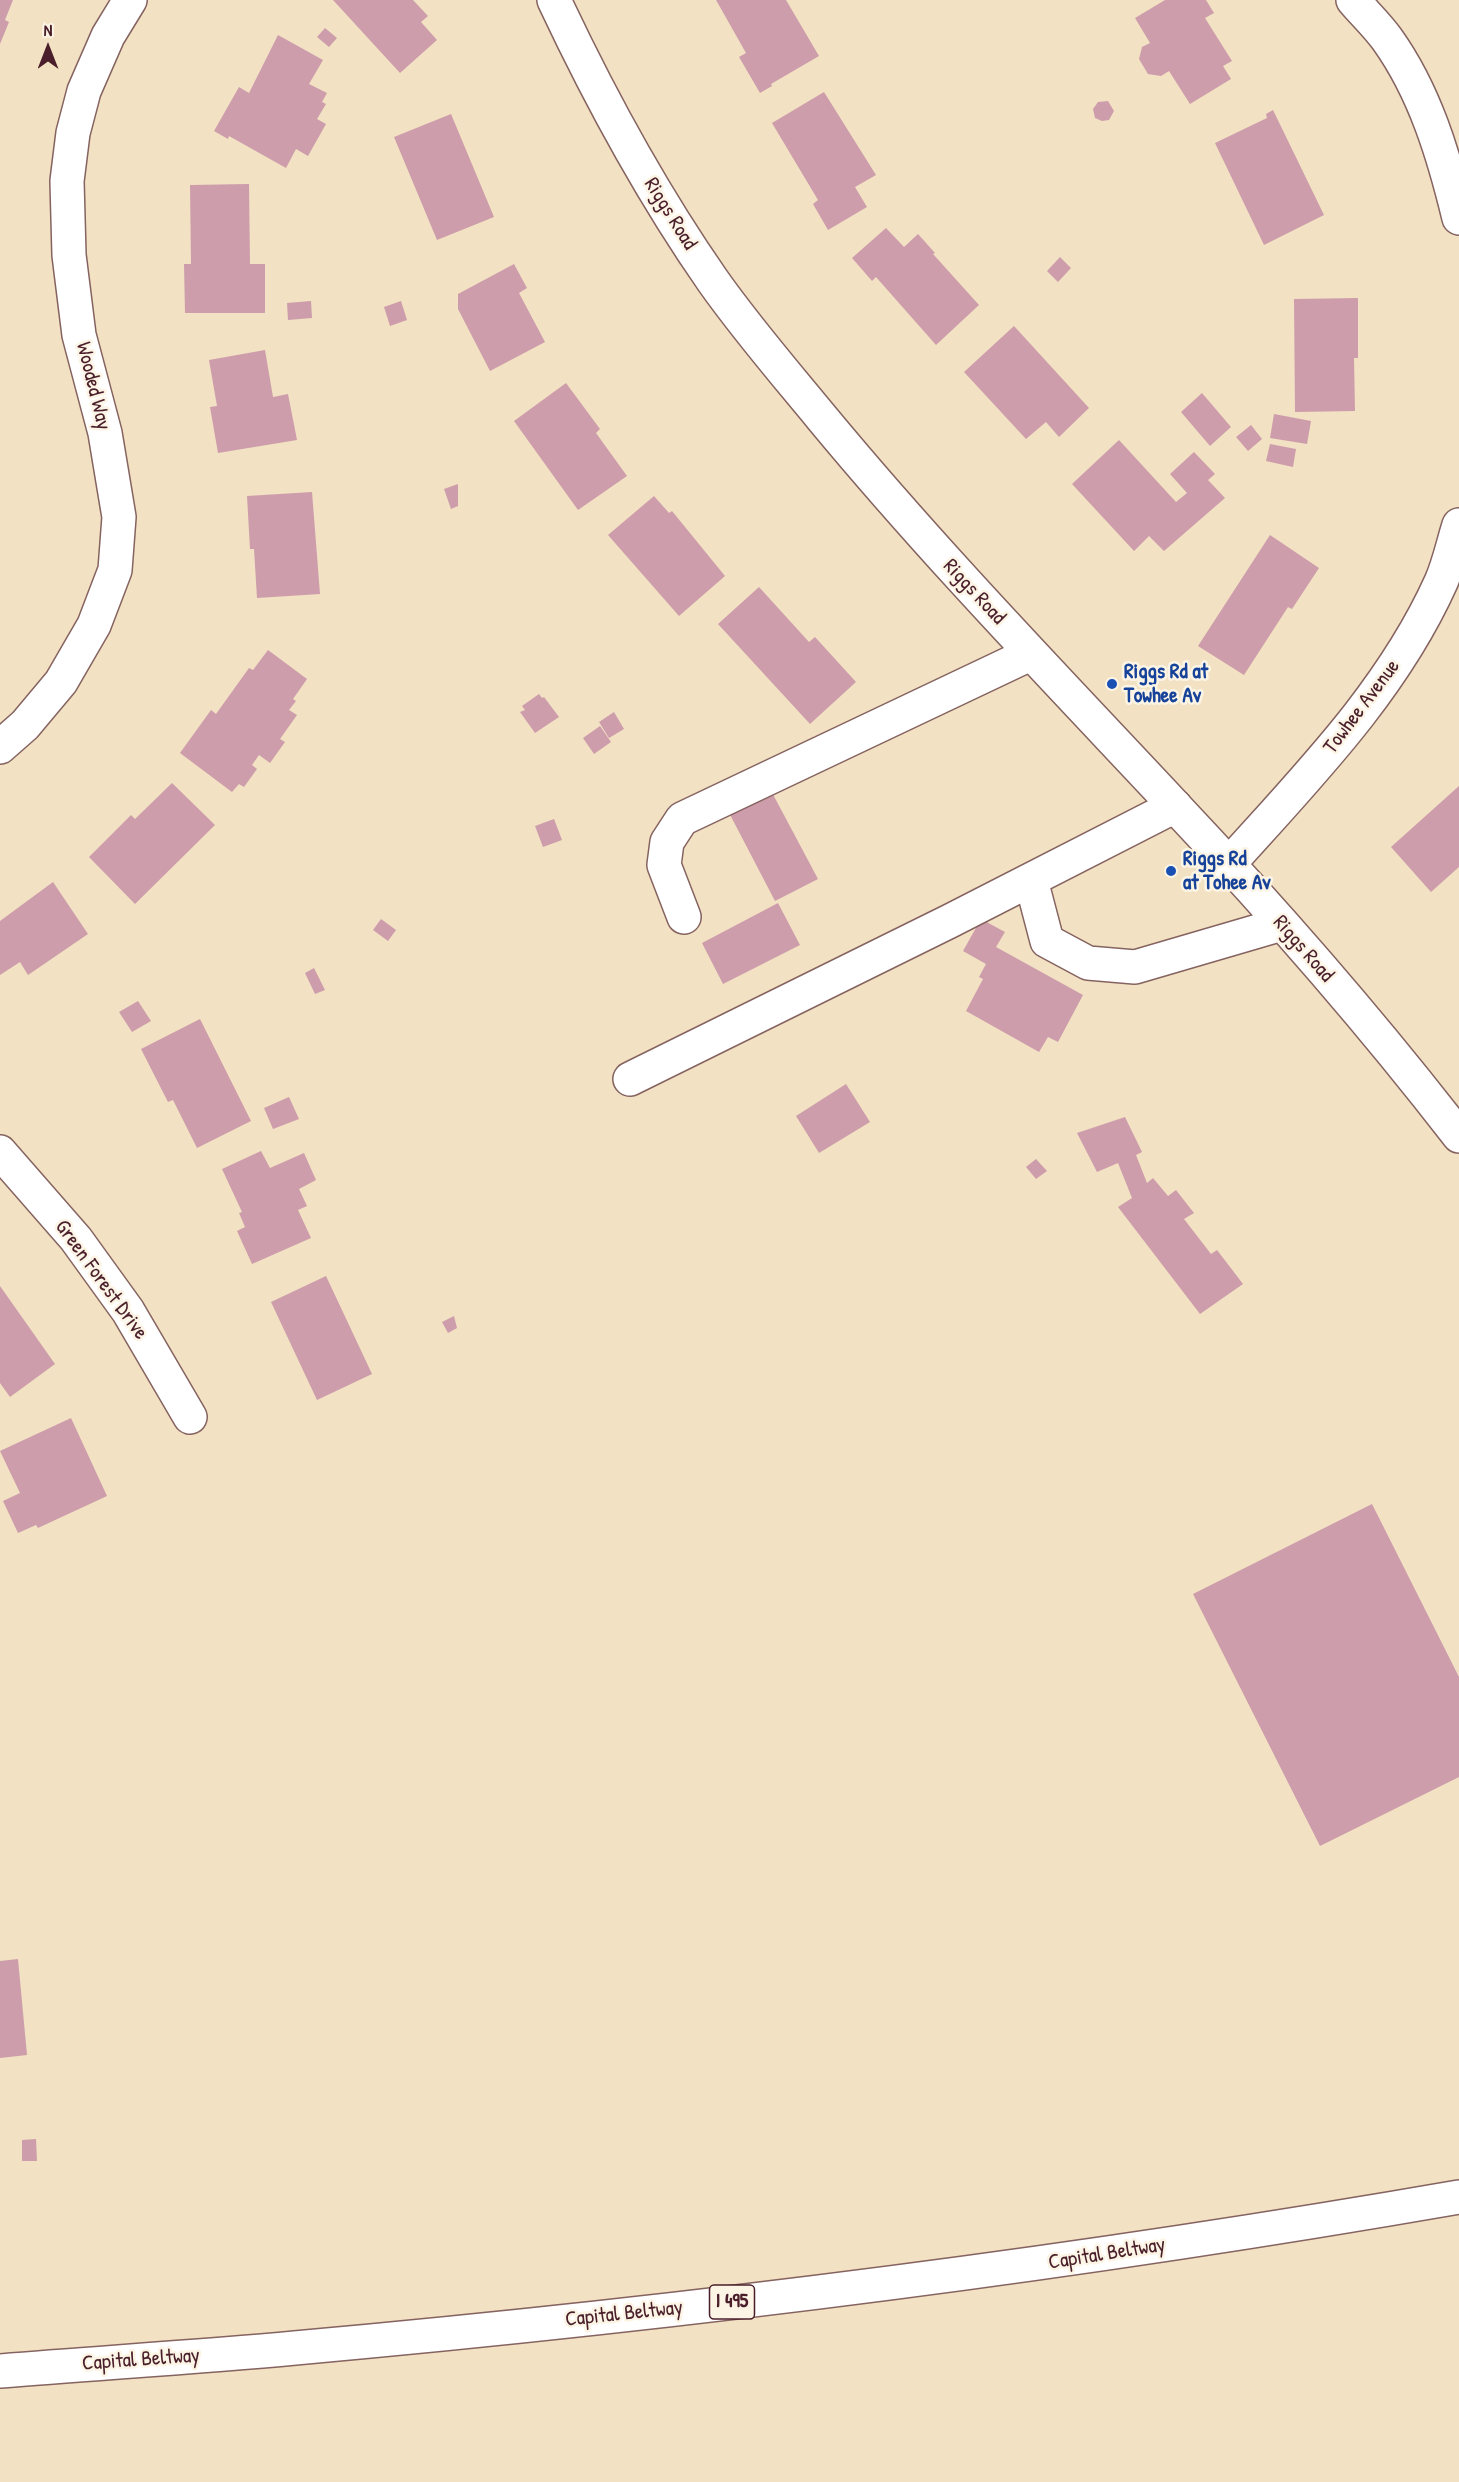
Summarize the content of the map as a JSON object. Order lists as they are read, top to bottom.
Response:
{
  "streets": {
    "main road": [
      "Riggs Road",
      "Wooded Way",
      "Towhee Avenue",
      "Green Forest Drive",
      "Capital Beltway",
      "I 495"
    ]
  },
  "crossings": [
    ["Riggs Road", "Towhee Avenue"]
  ],
  "places": ["Riggs Rd at Towhee Av", "Riggs Rd at Tohee Av"],
  "north": "top"
}
